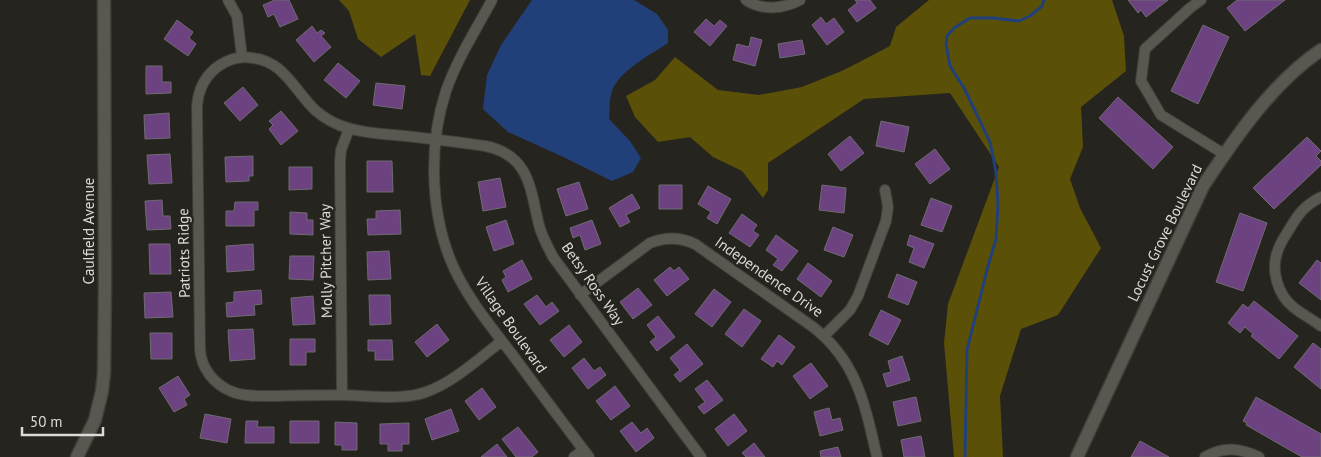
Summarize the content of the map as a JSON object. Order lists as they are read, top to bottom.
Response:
{
  "streets": {
    "street": [
      "Caulfield Avenue",
      "Locust Grove Boulevard",
      "Patriots Ridge",
      "Molly Pitcher Way",
      "Independence Drive",
      "Betsy Ross Way",
      "Village Boulevard"
    ]
  },
  "crossings": [
    ["Patriots Ridge", "Molly Pitcher Way"],
    ["Patriots Ridge", "Village Boulevard"],
    ["Independence Drive", "Betsy Ross Way"],
    ["Betsy Ross Way", "Village Boulevard"]
  ],
  "scale_bar": "50 m"
}
